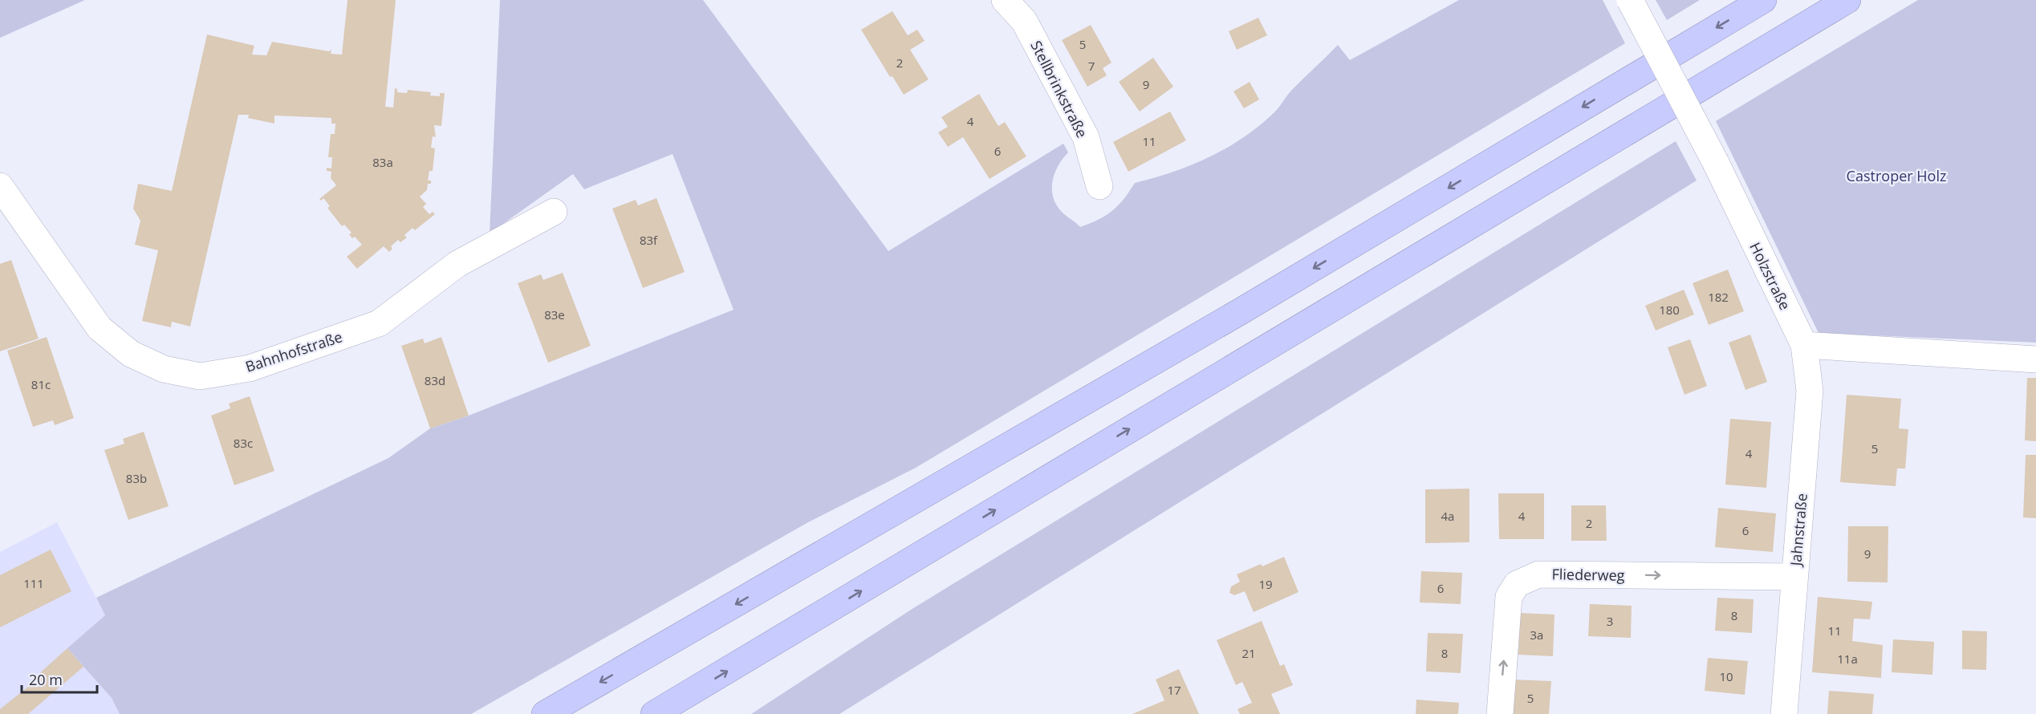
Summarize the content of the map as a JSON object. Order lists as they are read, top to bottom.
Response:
{
  "streets": {
    "street": [
      "Stellbrinkstraße",
      "Holzstraße",
      "Bahnhofstraße",
      "Jahnstraße",
      "Fliederweg"
    ]
  },
  "crossings": [
    ["Holzstraße", "Jahnstraße"],
    ["Jahnstraße", "Fliederweg"]
  ],
  "parks": ["Castroper Holz"],
  "house_numbers": [
    "5",
    "2",
    "7",
    "9",
    "4",
    "11",
    "6",
    "83a",
    "83f",
    "182",
    "180",
    "83e",
    "83d",
    "81c",
    "83c",
    "5",
    "4",
    "83b",
    "4a",
    "4",
    "2",
    "6",
    "9",
    "111",
    "19",
    "6",
    "8",
    "3",
    "11",
    "3a",
    "21",
    "8",
    "11a",
    "10",
    "17",
    "5"
  ],
  "scale_bar": "20 m"
}
